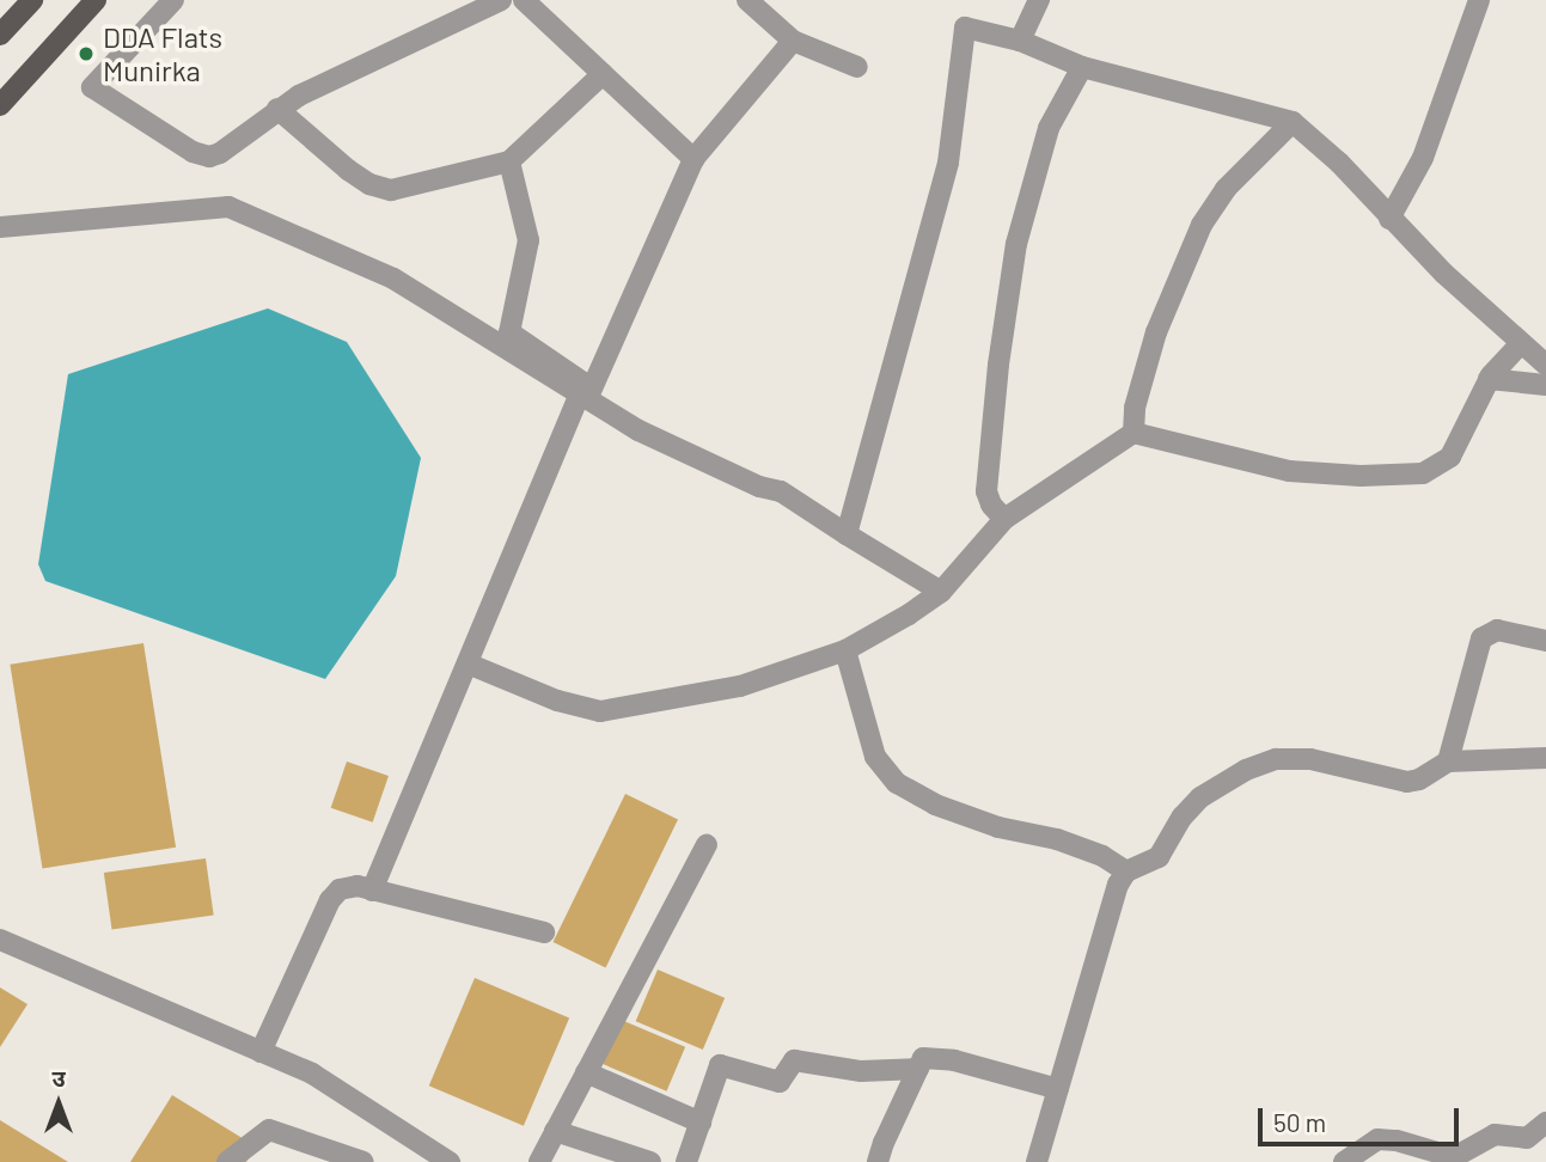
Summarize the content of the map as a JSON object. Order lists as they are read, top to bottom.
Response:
{
  "places": ["DDA Flats Munirka"],
  "scale_bar": "50 m",
  "north": "top"
}
